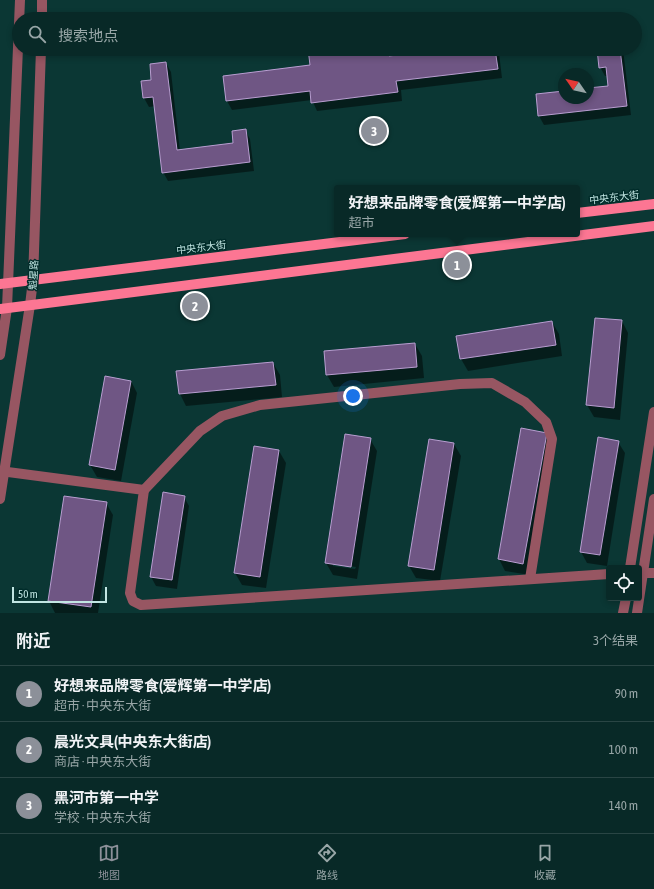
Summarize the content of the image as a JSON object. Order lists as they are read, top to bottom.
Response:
{
  "streets": {
    "main road": ["中央东大街"],
    "street": ["魁星路"]
  },
  "crossings": [
    ["中央东大街", "魁星路"]
  ],
  "scale_bar": "50 m",
  "north": "top left",
  "page": {
    "search": "搜索地点",
    "pins": ["3", "1", "2"],
    "popup": ["好想来品牌零食(爱辉第一中学店)", "超市"],
    "scale": "50 m",
    "heading": ["附近", "3个结果"],
    "list": [
      {
        "mark": "1",
        "name": "好想来品牌零食(爱辉第一中学店)",
        "note": "超市 · 中央东大街",
        "value": "90 m"
      },
      {
        "mark": "2",
        "name": "晨光文具(中央东大街店)",
        "note": "商店 · 中央东大街",
        "value": "100 m"
      },
      {
        "mark": "3",
        "name": "黑河市第一中学",
        "note": "学校 · 中央东大街",
        "value": "140 m"
      }
    ],
    "nav": ["地图", "路线", "收藏"]
  }
}
